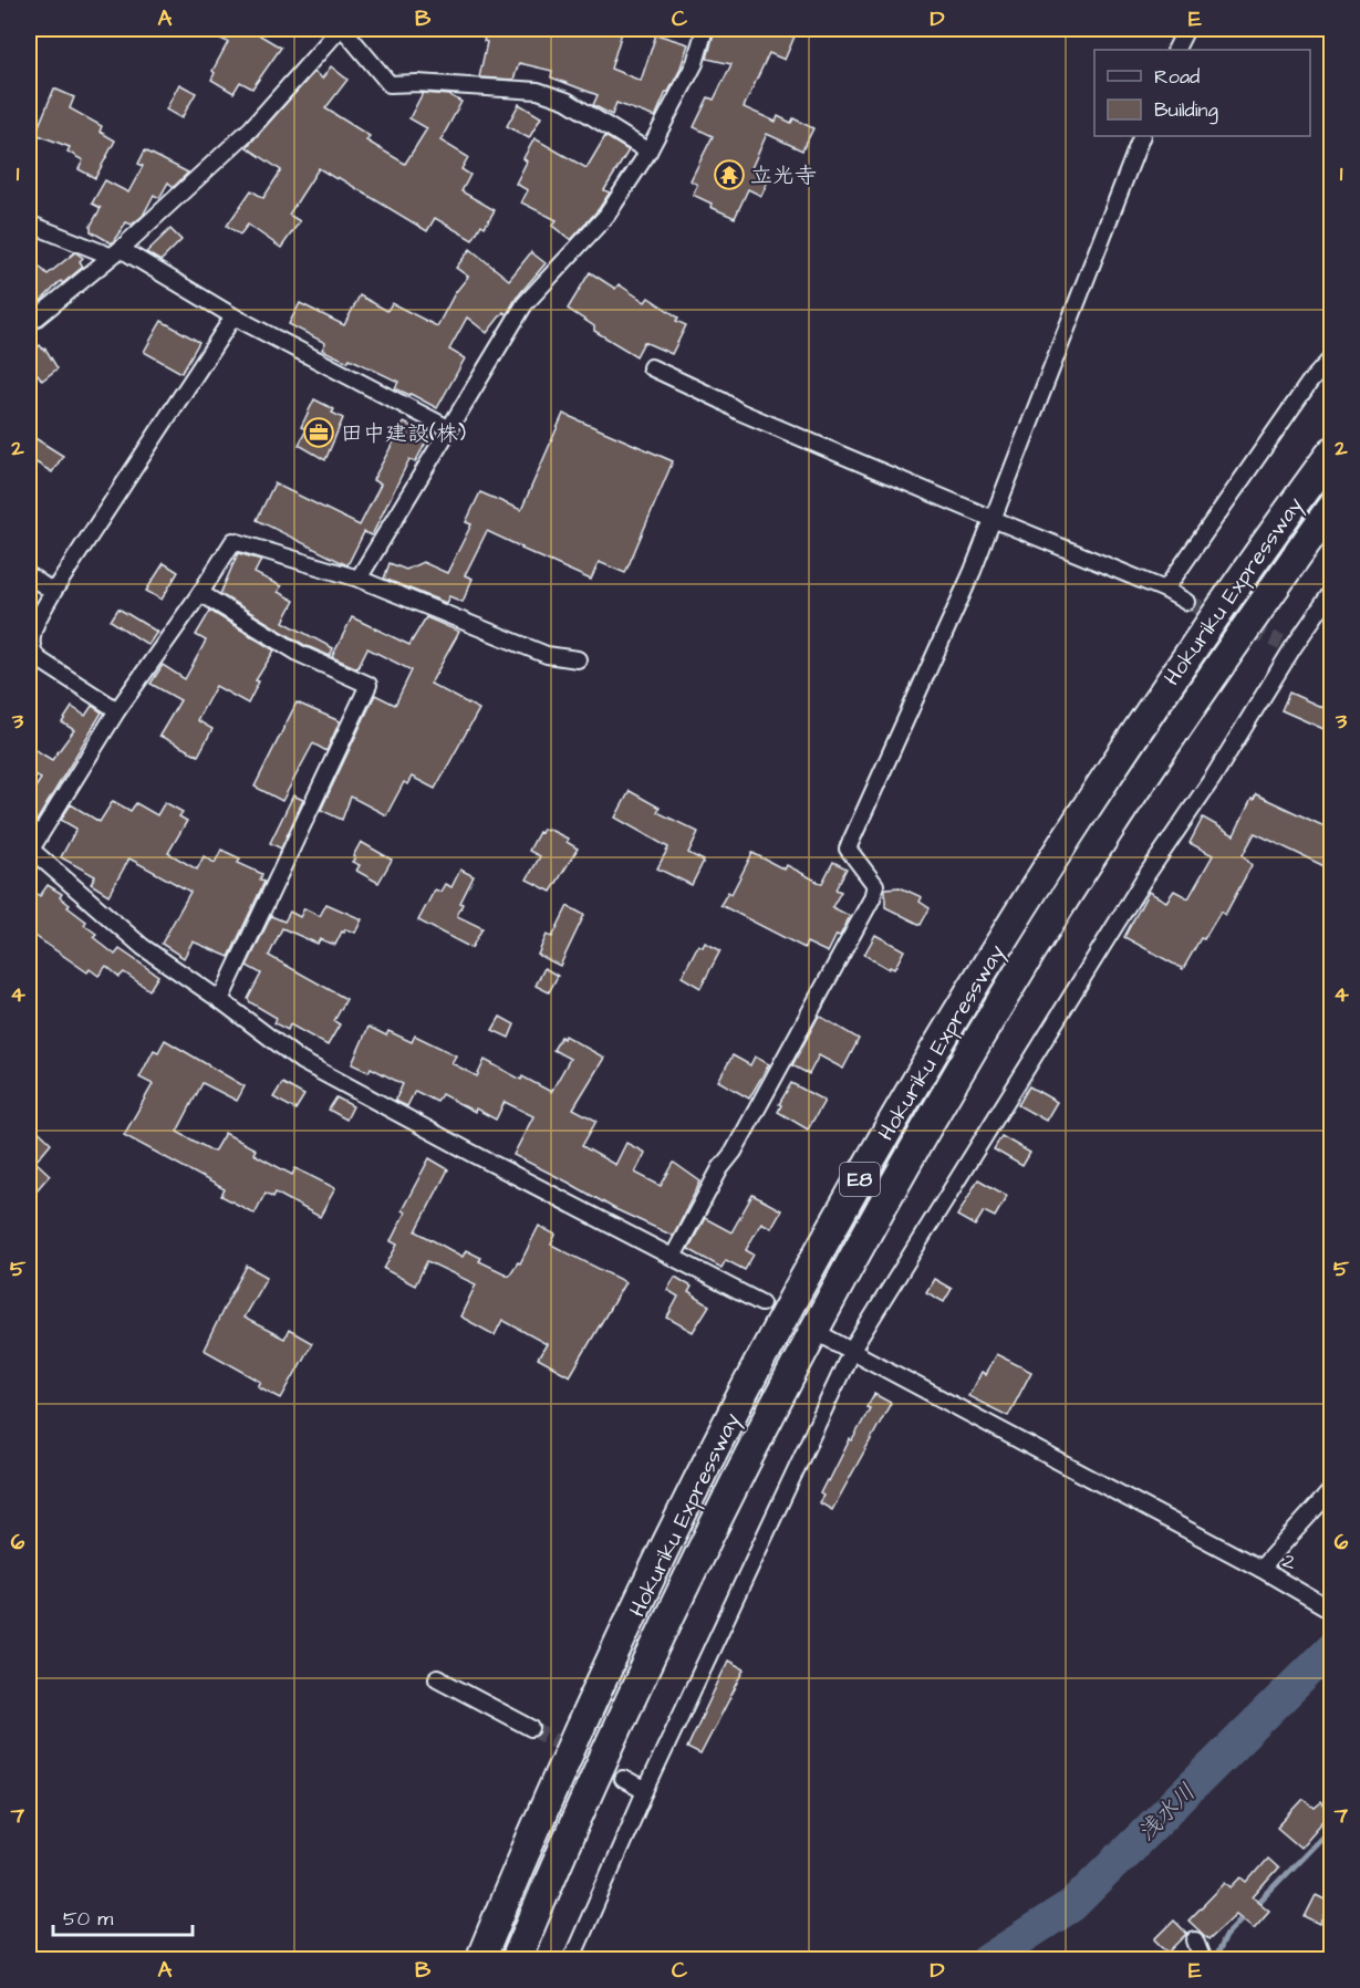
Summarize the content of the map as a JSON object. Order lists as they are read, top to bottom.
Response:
{
  "streets": {
    "highway": ["Hokuriku Expressway", "E8"],
    "street": ["2"]
  },
  "water": ["浅水川"],
  "places": {
    "temple": ["立光寺"],
    "office": ["田中建設(株)"]
  },
  "legend": ["Road", "Building"],
  "scale_bar": "50 m",
  "grid": {
    "columns": [
      "A",
      "B",
      "C",
      "D",
      "E"
    ],
    "rows": [
      "1",
      "2",
      "3",
      "4",
      "5",
      "6",
      "7"
    ]
  }
}
